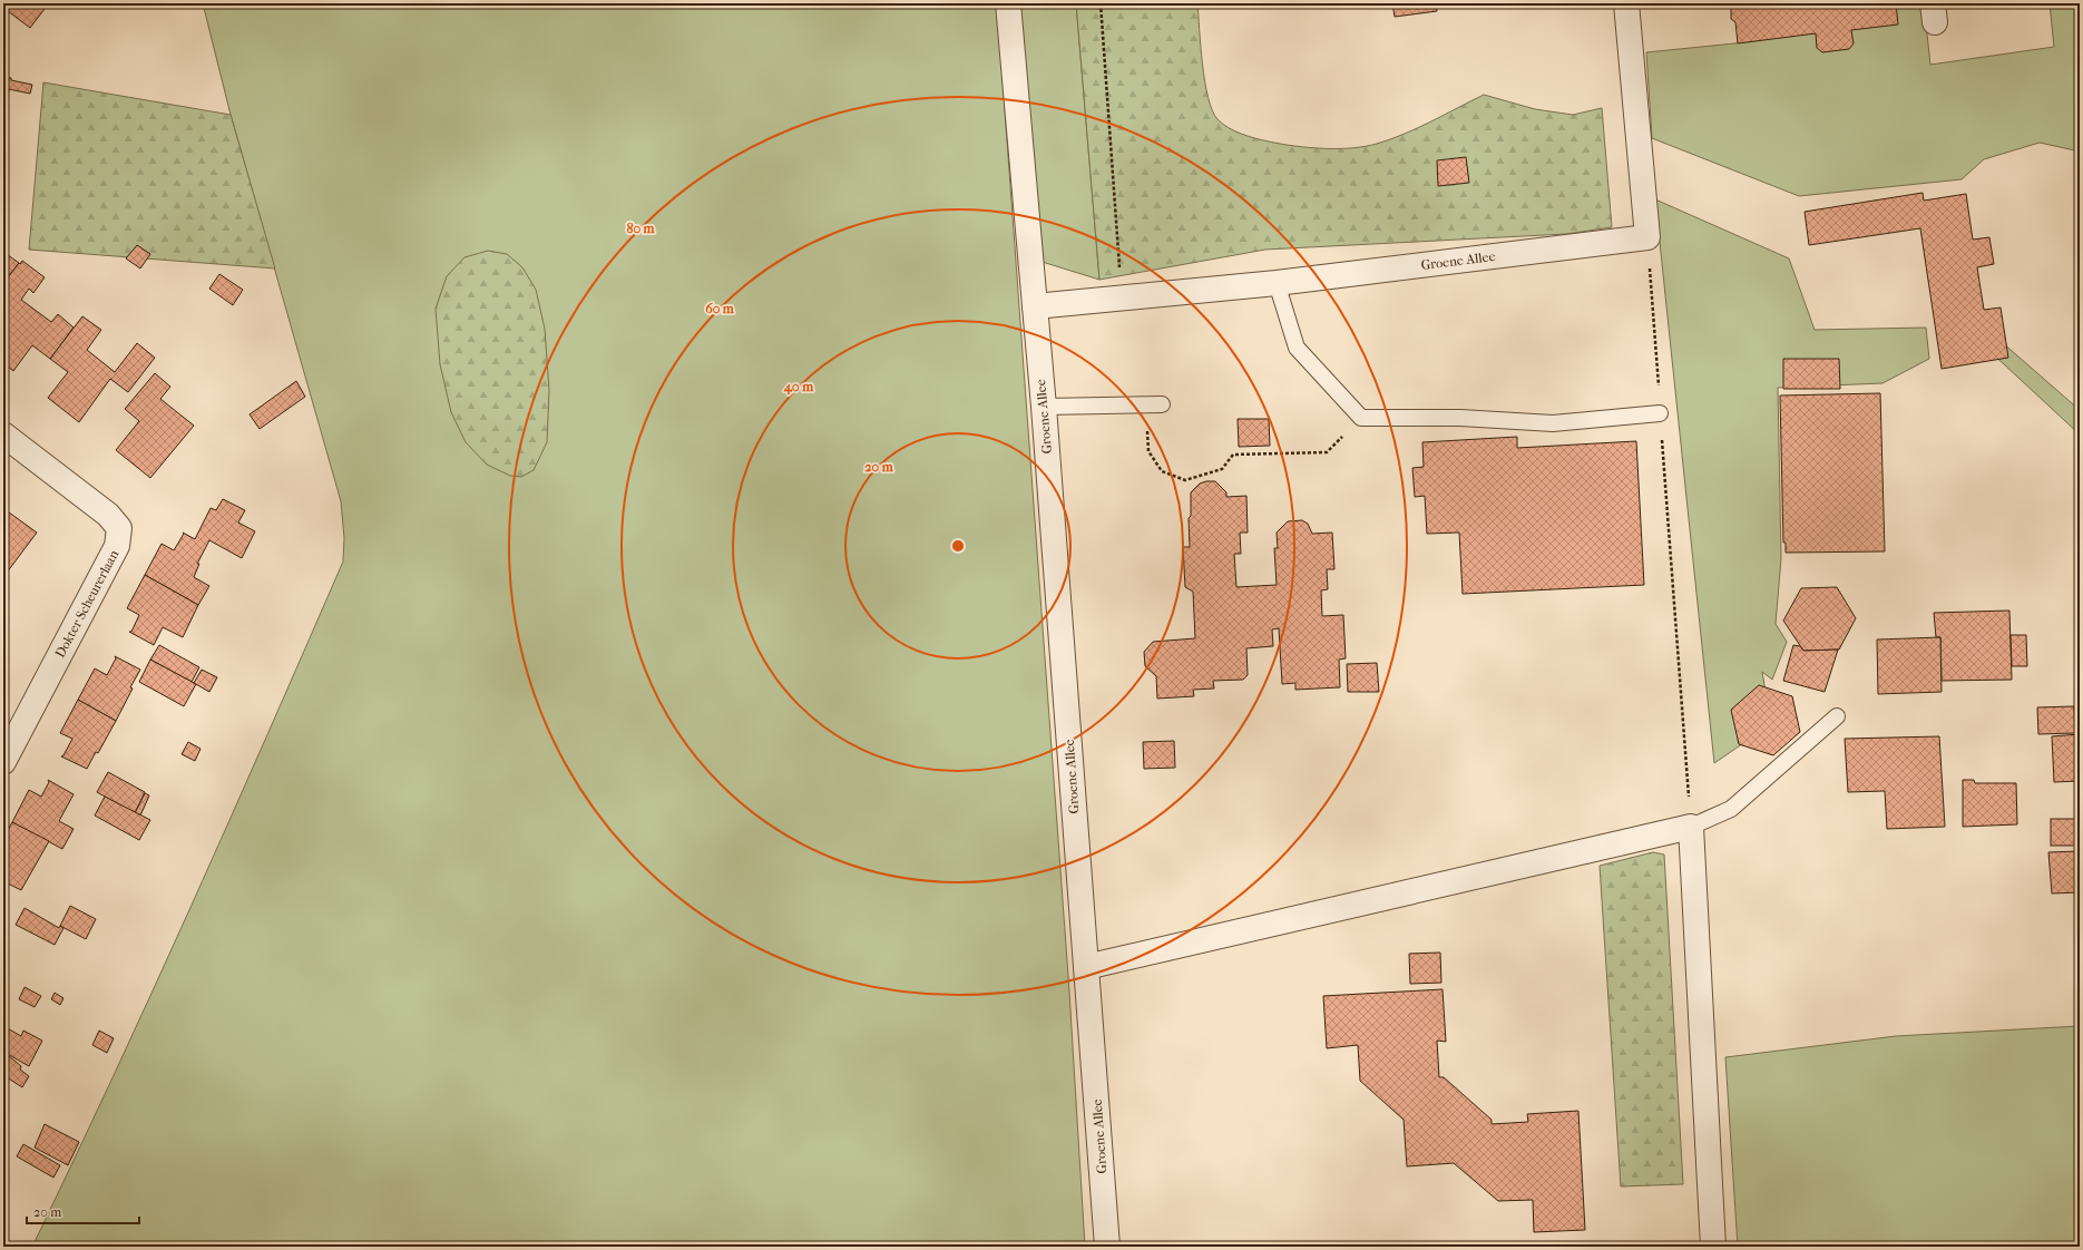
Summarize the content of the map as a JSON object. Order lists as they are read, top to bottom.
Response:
{
  "streets": {
    "street": ["Groene Allee", "Dokter Scheurerlaan"]
  },
  "scale_bar": "20 m",
  "rings": [
    "80 m",
    "60 m",
    "40 m",
    "20 m"
  ]
}
